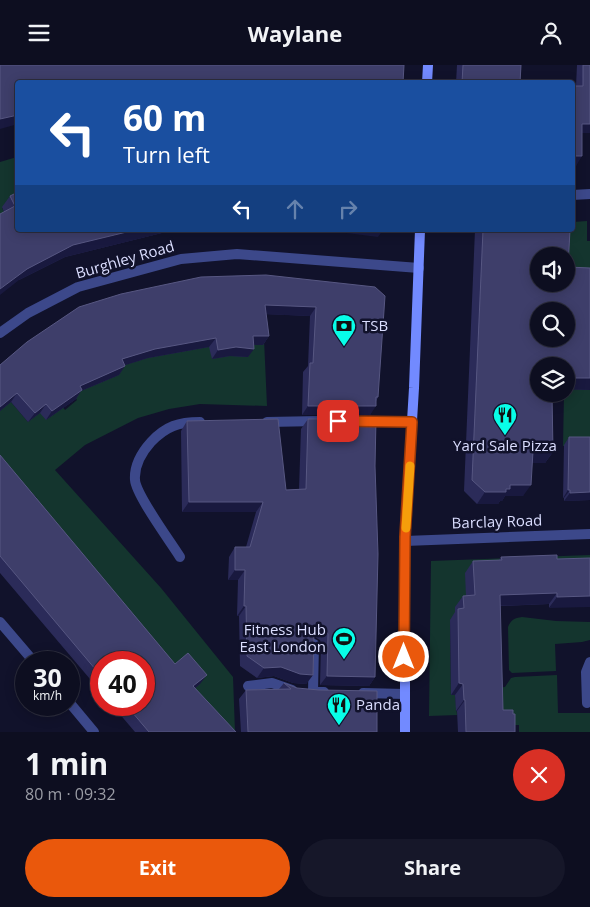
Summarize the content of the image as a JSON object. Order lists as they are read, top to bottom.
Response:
{
  "streets": {
    "street": ["Burghley Road", "Barclay Road"]
  },
  "places": {
    "bank": ["TSB"],
    "restaurant": ["Yard Sale Pizza", "Panda"],
    "sports": ["Fitness Hub East London"]
  },
  "page": {
    "header": "Waylane",
    "turn": ["60 m", "Turn left"],
    "speed": "30 km/h",
    "limit": "40",
    "heading": ["1 min", "80 m · 09:32"],
    "buttons": ["Exit", "Share"]
  }
}
